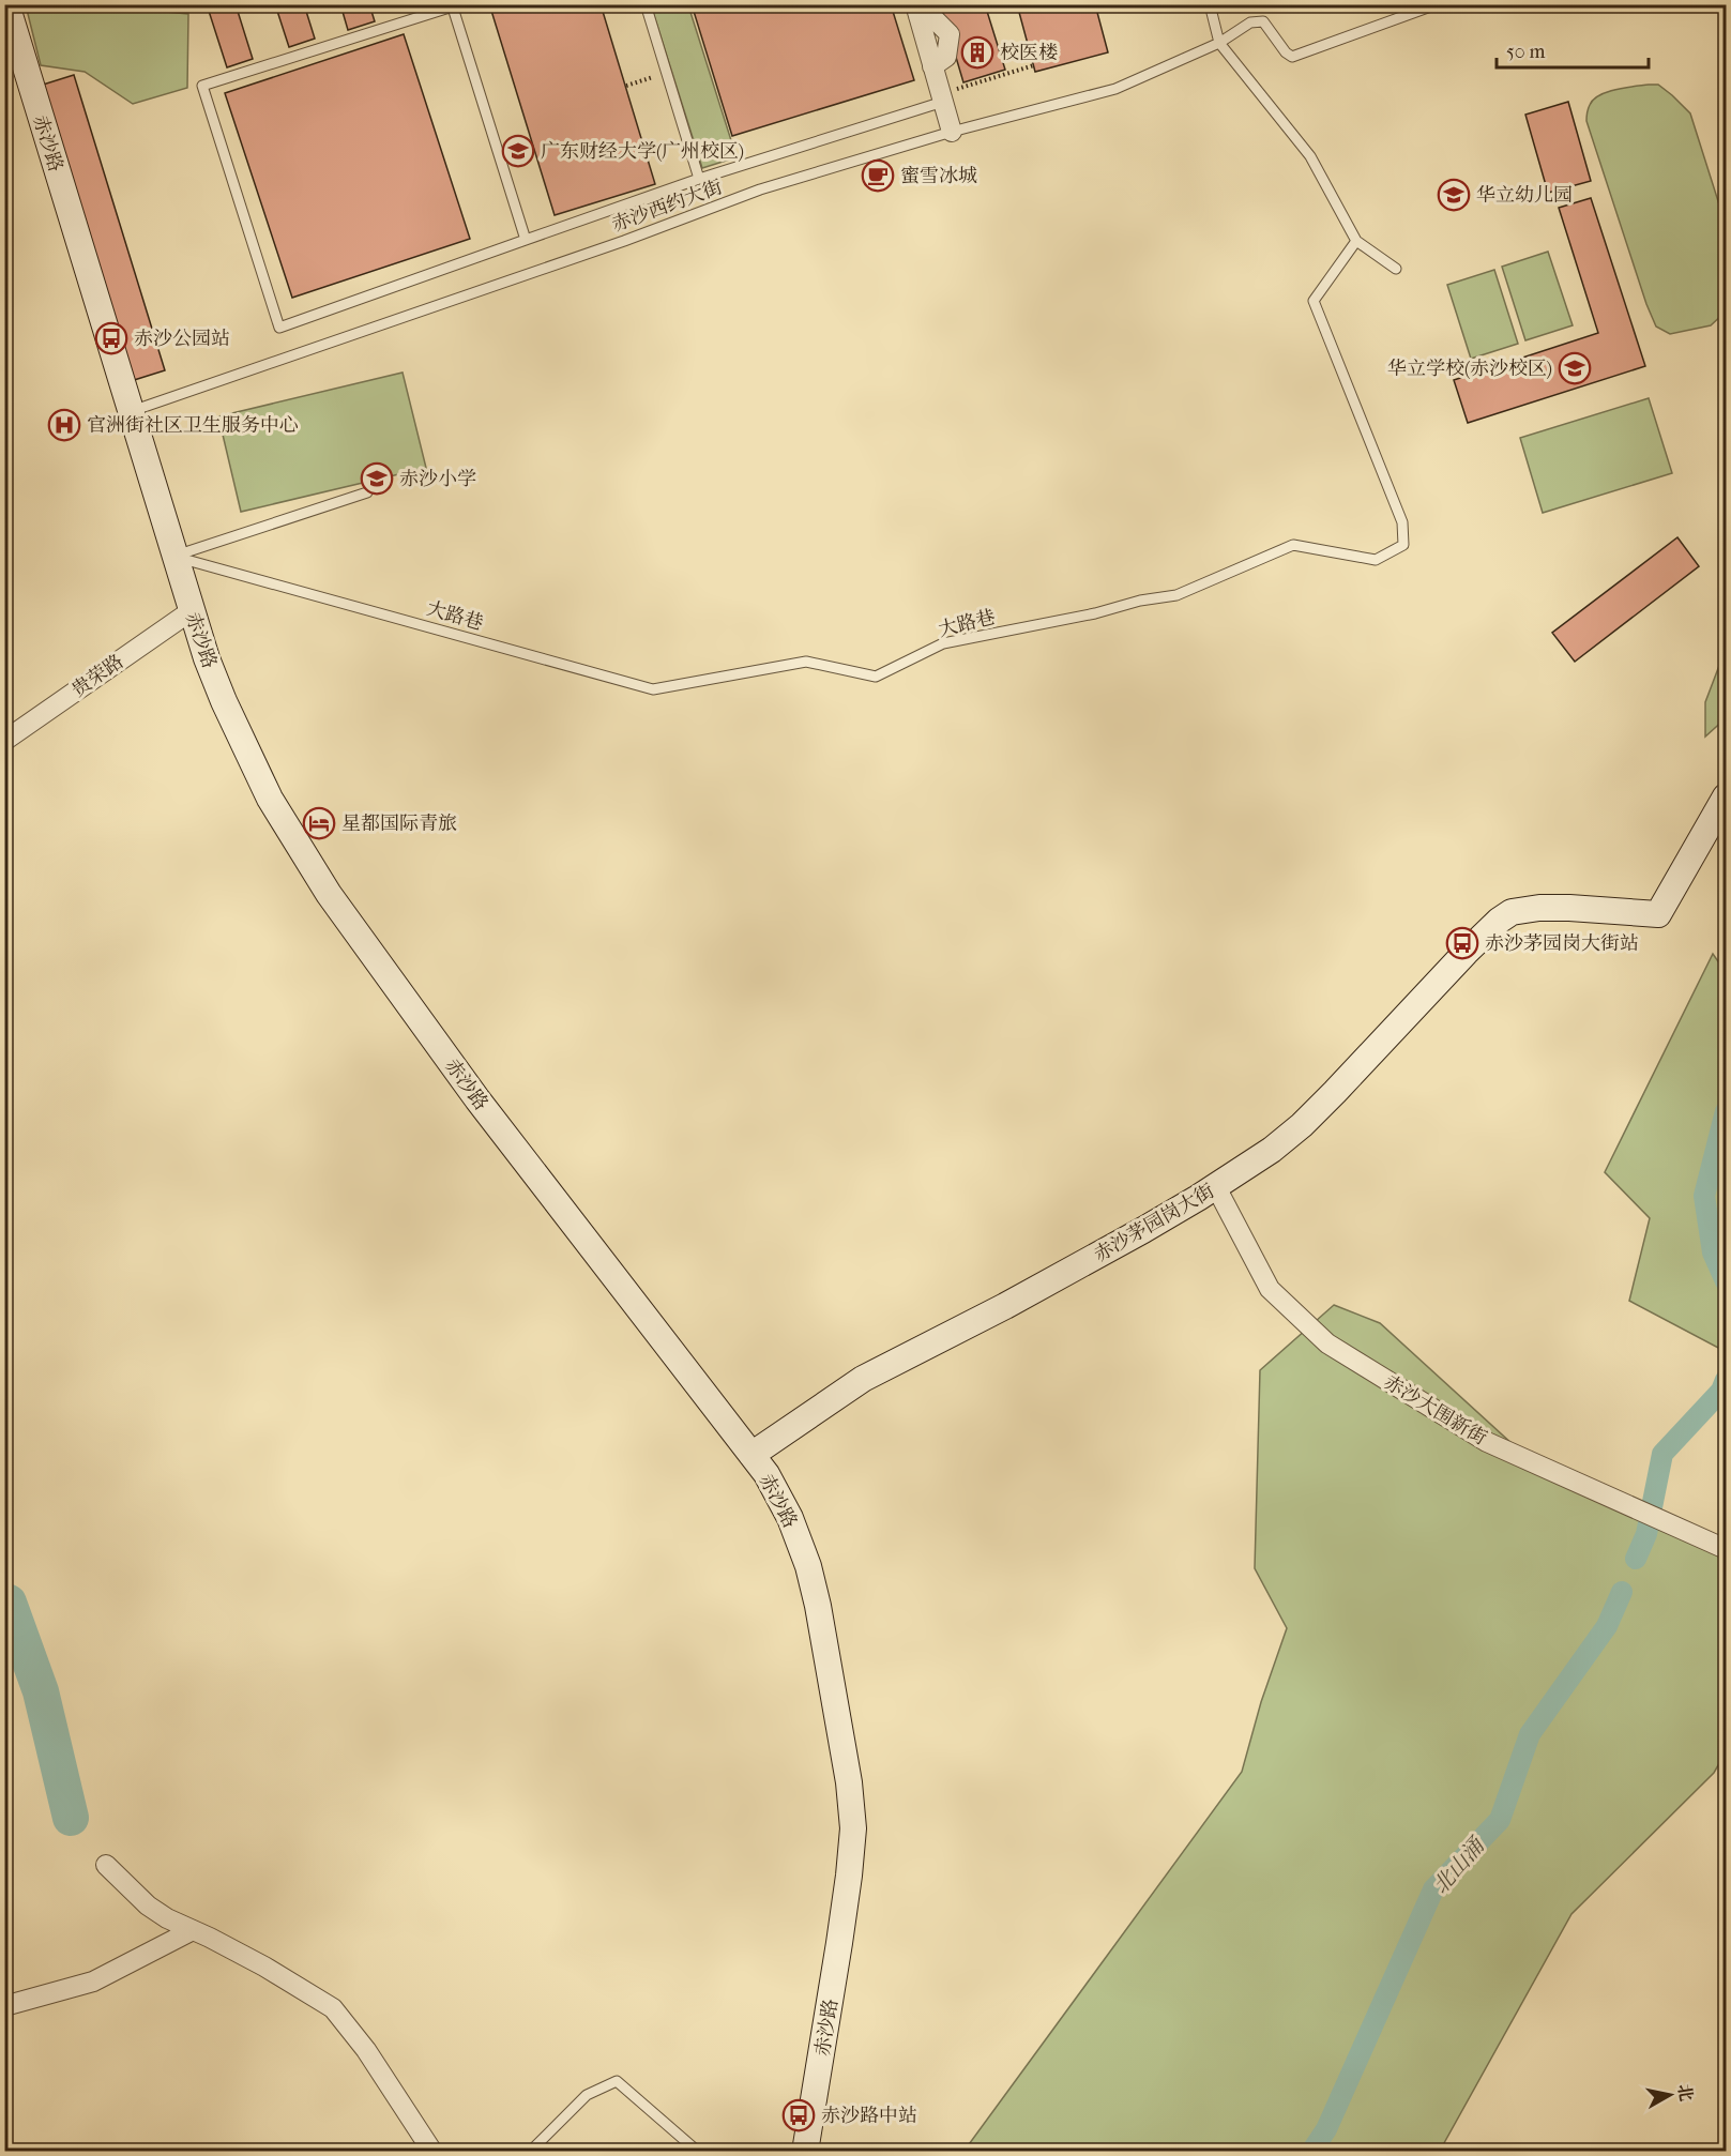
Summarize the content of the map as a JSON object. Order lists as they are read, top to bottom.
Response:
{
  "streets": {
    "street": [
      "赤沙路",
      "贵荣路",
      "赤沙茅园岗大街",
      "赤沙大围新街"
    ],
    "lane": ["赤沙西约大街", "大路巷"]
  },
  "crossings": [
    ["赤沙路", "赤沙西约大街"],
    ["赤沙路", "大路巷"],
    ["赤沙路", "贵荣路"],
    ["赤沙路", "赤沙茅园岗大街"],
    ["赤沙茅园岗大街", "赤沙大围新街"]
  ],
  "water": ["北山涌"],
  "places": {
    "building": ["校医楼"],
    "school or university": [
      "广东财经大学(广州校区)",
      "华立幼儿园",
      "华立学校(赤沙校区)",
      "赤沙小学"
    ],
    "cafe": ["蜜雪冰城"],
    "bus stop": ["赤沙公园站", "赤沙茅园岗大街站", "赤沙路中站"],
    "hospital": ["官洲街社区卫生服务中心"],
    "hotel": ["星都国际青旅"]
  },
  "scale_bar": "50 m",
  "north": "right"
}
